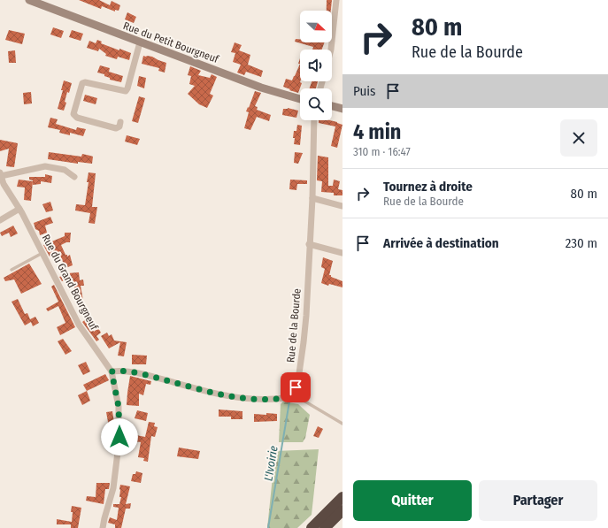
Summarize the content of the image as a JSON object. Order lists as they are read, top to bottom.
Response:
{
  "streets": {
    "street": ["Rue du Petit Bourgneuf", "Rue du Grand Bourgneuf", "Rue de la Bourde"]
  },
  "water": ["L'Ivoirie"],
  "north": "right",
  "page": {
    "turn": ["80 m", "Rue de la Bourde"],
    "then": "Puis",
    "heading": ["4 min", "310 m · 16:47"],
    "list": [
      {
        "name": "Tournez à droite",
        "note": "Rue de la Bourde",
        "value": "80 m"
      },
      {
        "name": "Arrivée à destination",
        "value": "230 m"
      }
    ],
    "buttons": ["Quitter", "Partager"]
  }
}
